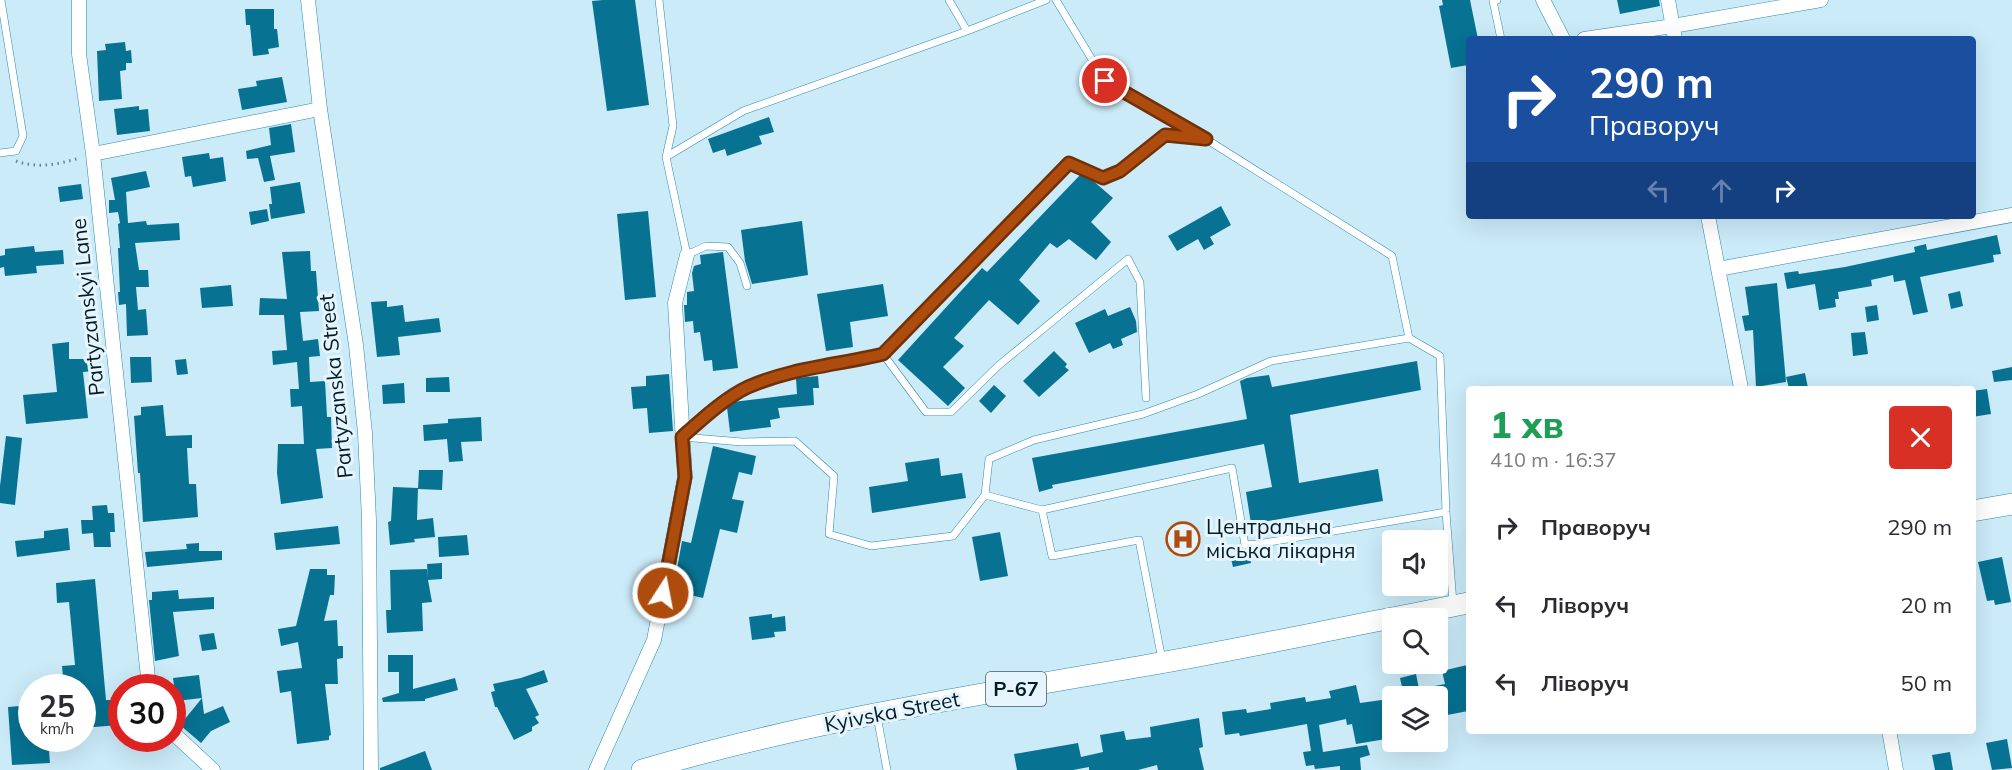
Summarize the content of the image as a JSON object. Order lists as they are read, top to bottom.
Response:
{
  "streets": {
    "main road": ["Р-67", "Kyivska Street"],
    "street": ["Partyzanskyi Lane", "Partyzanska Street"]
  },
  "places": {
    "hospital": ["Центральна міська лікарня"]
  },
  "page": {
    "turn": ["290 m", "Праворуч"],
    "heading": ["1 хв", "410 m · 16:37"],
    "list": [
      {
        "name": "Праворуч",
        "value": "290 m"
      },
      {
        "name": "Ліворуч",
        "value": "20 m"
      },
      {
        "name": "Ліворуч",
        "value": "50 m"
      }
    ],
    "speed": "25 km/h",
    "limit": "30"
  }
}
